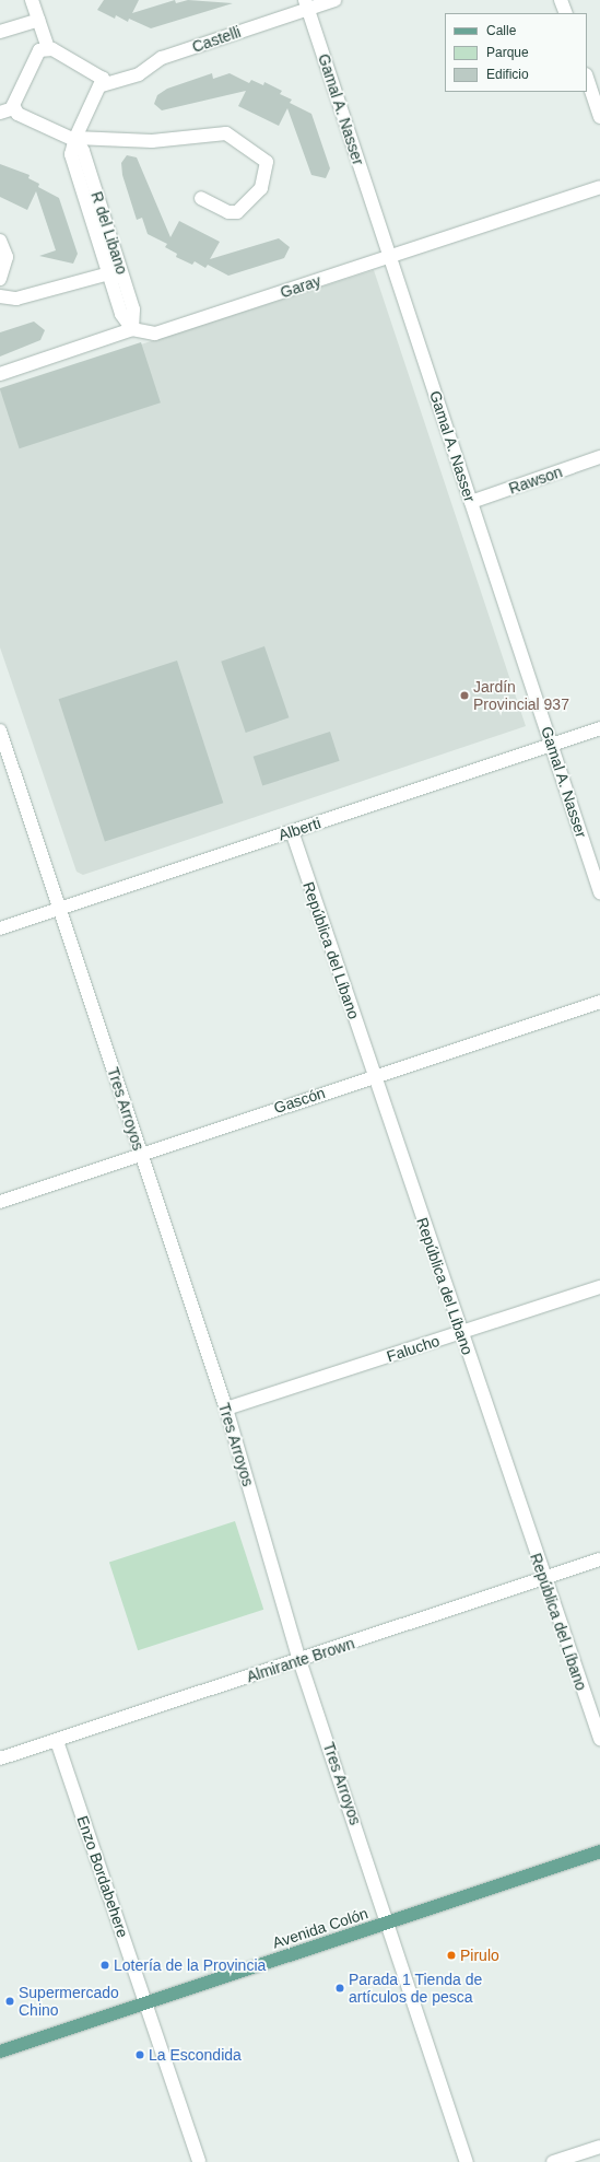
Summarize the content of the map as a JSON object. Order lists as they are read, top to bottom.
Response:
{
  "streets": {
    "main road": ["Avenida Colón"],
    "street": [
      "Castelli",
      "Gamal A. Nasser",
      "R del Libano",
      "Garay",
      "Rawson",
      "Alberti",
      "República del Líbano",
      "Gascón",
      "Tres Arroyos",
      "Falucho",
      "Almirante Brown",
      "Enzo Bordabehere"
    ]
  },
  "crossings": [
    ["Castelli", "Gamal A. Nasser"],
    ["Gamal A. Nasser", "Garay"],
    ["Gamal A. Nasser", "Rawson"],
    ["Gamal A. Nasser", "Alberti"],
    ["R del Libano", "Garay"],
    ["Alberti", "República del Líbano"],
    ["Alberti", "Tres Arroyos"],
    ["República del Líbano", "Gascón"],
    ["República del Líbano", "Falucho"],
    ["República del Líbano", "Almirante Brown"],
    ["Gascón", "Tres Arroyos"],
    ["Tres Arroyos", "Falucho"],
    ["Tres Arroyos", "Almirante Brown"],
    ["Tres Arroyos", "Avenida Colón"],
    ["Almirante Brown", "Enzo Bordabehere"],
    ["Enzo Bordabehere", "Avenida Colón"]
  ],
  "places": [
    "Jardín Provincial 937",
    "Pirulo",
    "Lotería de la Provincia",
    "Parada 1 Tienda de artículos de pesca",
    "Supermercado Chino",
    "La Escondida"
  ],
  "legend": ["Calle", "Parque", "Edificio"]
}
